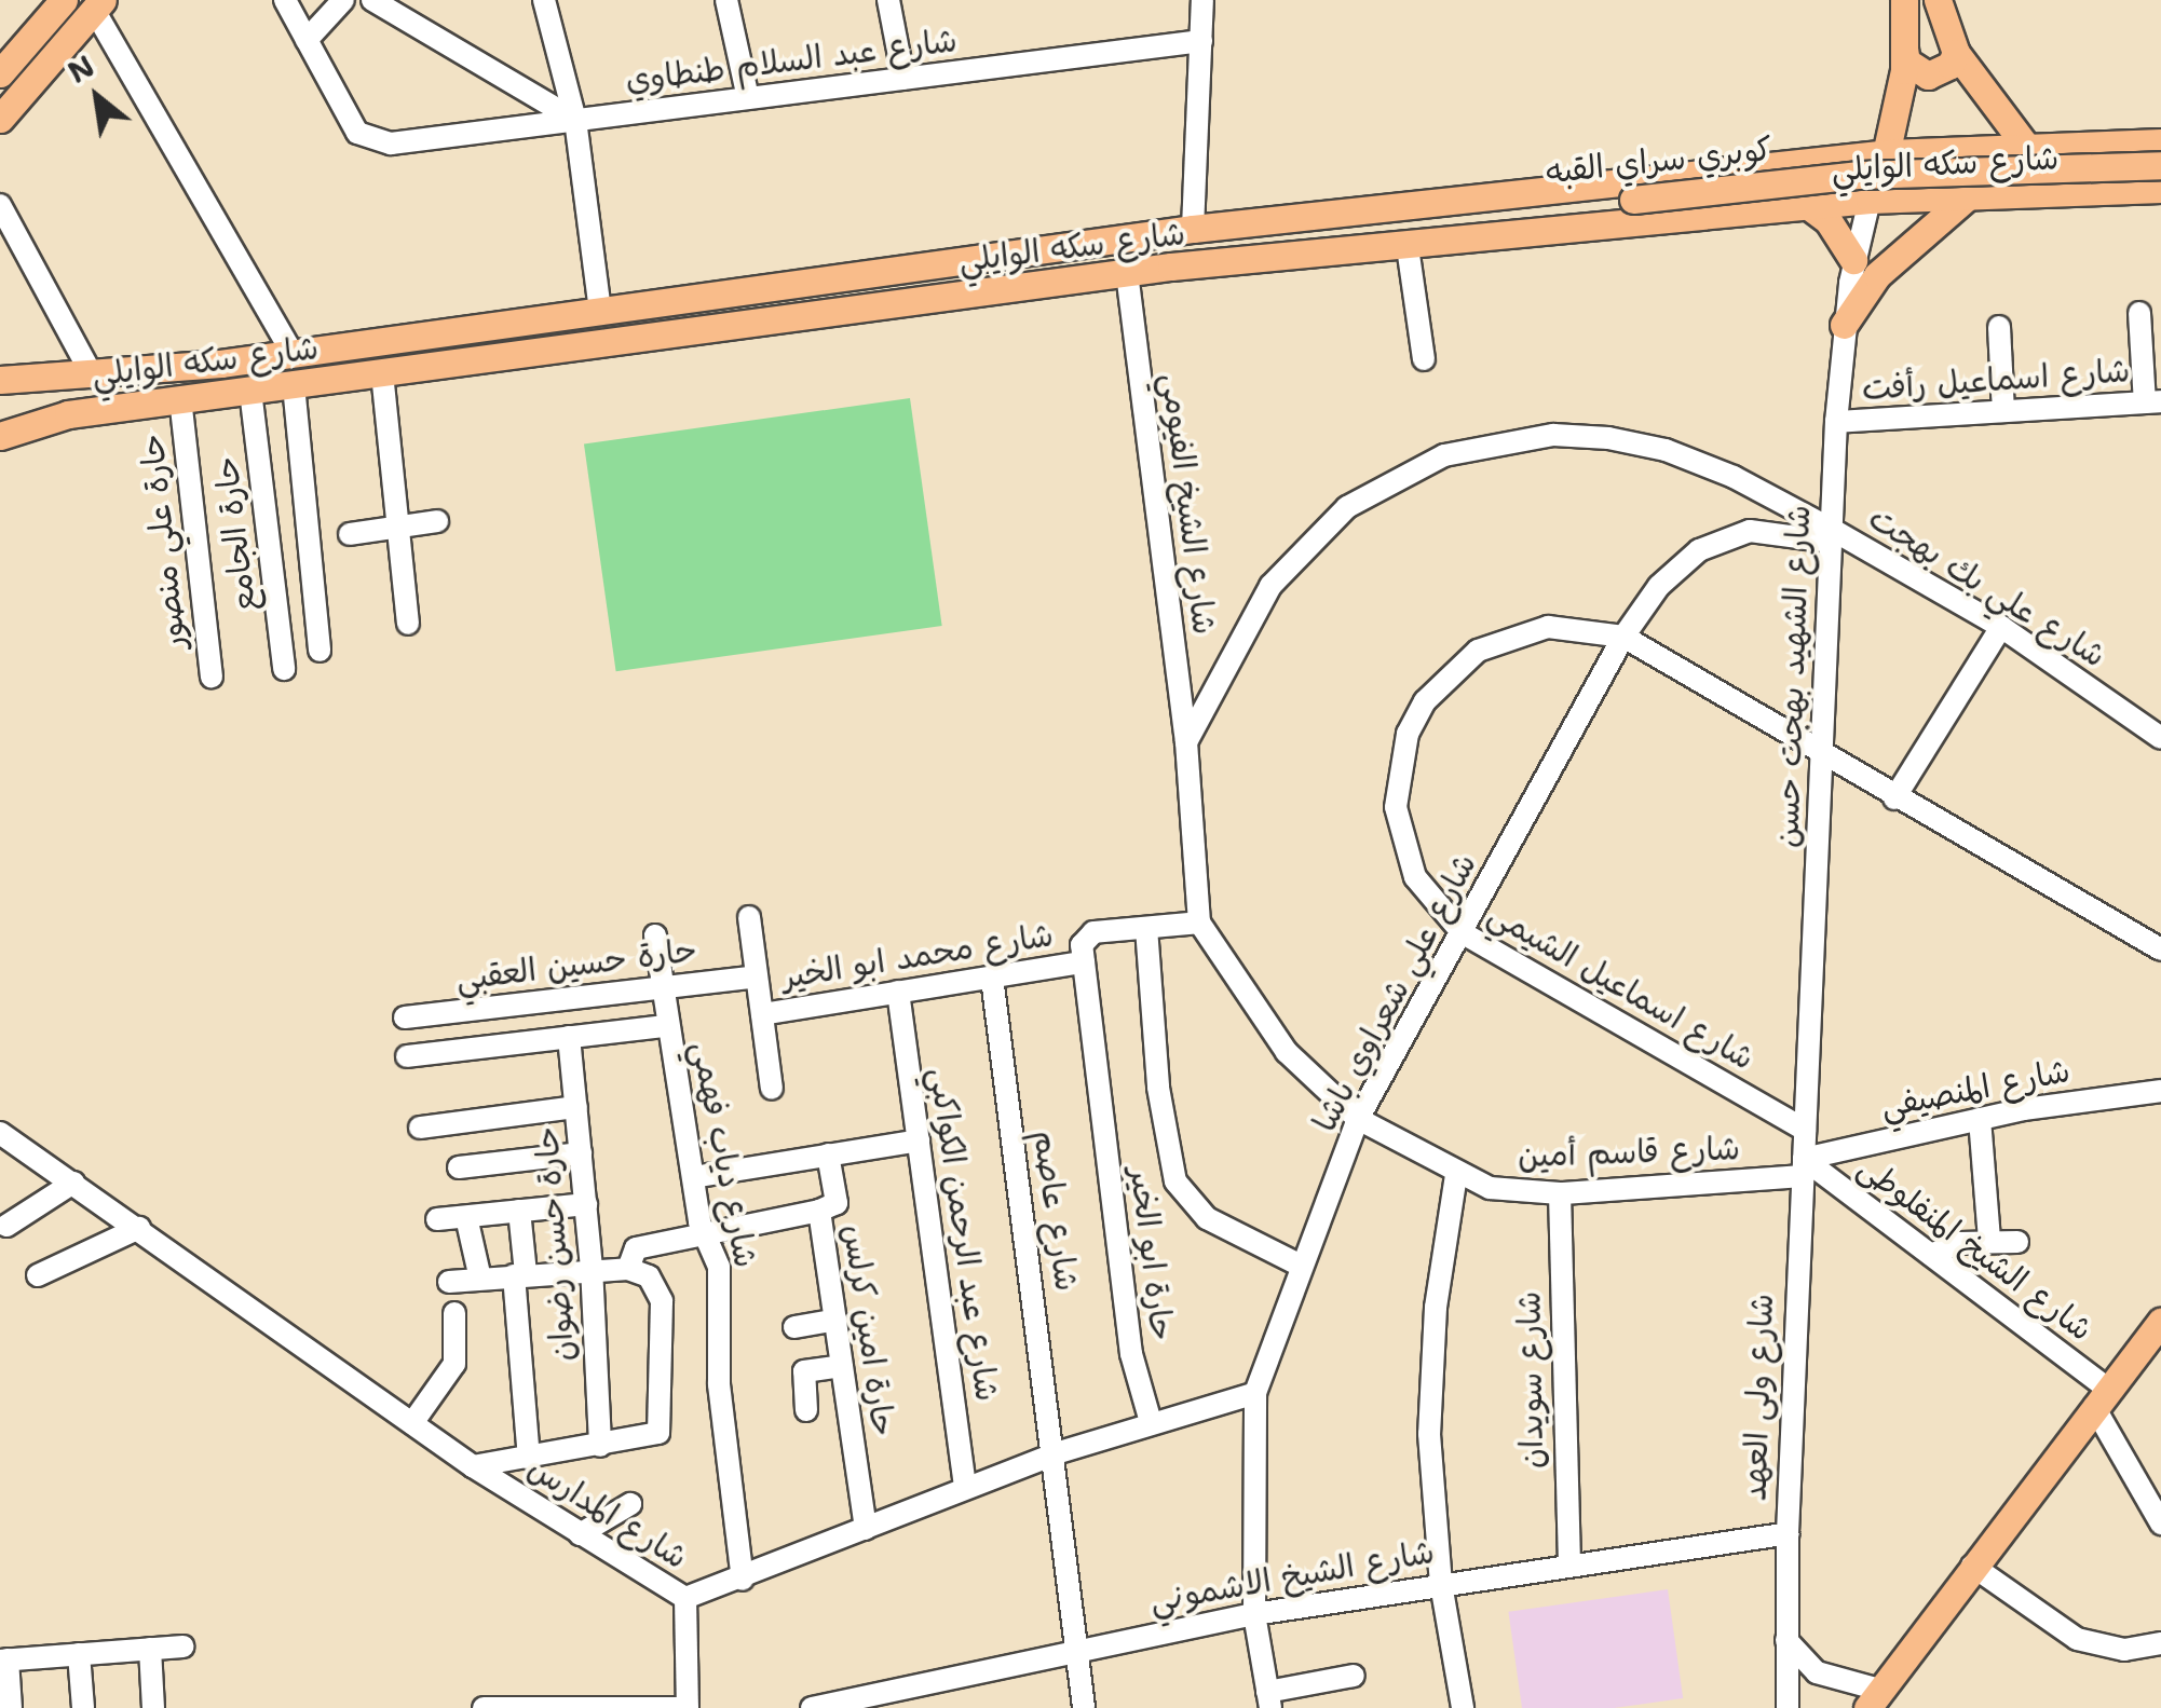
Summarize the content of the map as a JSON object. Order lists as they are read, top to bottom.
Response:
{
  "streets": {
    "main road": ["كوبري سراي القبه", "شارع سكه الوايلي"],
    "street": [
      "شارع عبد السلام طنطاوي",
      "شارع اسماعيل رأفت",
      "شارع الشيخ الفيومي",
      "حارة الجامع",
      "حارة علي منصور",
      "شارع علي بك بهجت",
      "شارع الشهيد بهجت حسن",
      "شارع محمد ابو الخير",
      "حارة حسين العقبي",
      "شارع اسماعيل الشيمي",
      "شارع علي شعراوي باشا",
      "شارع المنصيفي",
      "شارع قاسم أمين",
      "شارع دياب فهمي",
      "شارع عاصم",
      "شارع عبد الرحمن الكواكبي",
      "حارة حسن رضوان",
      "شارع الشيخ المنفلوطى",
      "حارة ابو الخير",
      "حارة امين كرلس",
      "شارع سويدان",
      "شارع ولى العهد",
      "شارع المدارس",
      "شارع الشيخ الاشموني"
    ]
  },
  "crossings": [
    ["كوبري سراي القبه", "شارع سكه الوايلي"],
    ["شارع سكه الوايلي", "شارع الشيخ الفيومي"],
    ["شارع سكه الوايلي", "حارة الجامع"],
    ["شارع سكه الوايلي", "حارة علي منصور"],
    ["شارع سكه الوايلي", "شارع الشهيد بهجت حسن"],
    ["شارع اسماعيل رأفت", "شارع الشهيد بهجت حسن"],
    ["شارع الشيخ الفيومي", "شارع قاسم أمين"],
    ["شارع علي بك بهجت", "شارع الشهيد بهجت حسن"],
    ["شارع علي بك بهجت", "شارع علي شعراوي باشا"],
    ["شارع الشهيد بهجت حسن", "شارع اسماعيل الشيمي"],
    ["شارع الشهيد بهجت حسن", "شارع علي شعراوي باشا"],
    ["شارع الشهيد بهجت حسن", "شارع المنصيفي"],
    ["شارع الشهيد بهجت حسن", "شارع قاسم أمين"],
    ["شارع الشهيد بهجت حسن", "شارع الشيخ المنفلوطى"],
    ["شارع الشهيد بهجت حسن", "شارع ولى العهد"],
    ["شارع محمد ابو الخير", "شارع عاصم"],
    ["شارع محمد ابو الخير", "شارع عبد الرحمن الكواكبي"],
    ["شارع محمد ابو الخير", "حارة ابو الخير"],
    ["حارة حسين العقبي", "شارع دياب فهمي"],
    ["شارع اسماعيل الشيمي", "شارع علي شعراوي باشا"],
    ["شارع علي شعراوي باشا", "شارع قاسم أمين"],
    ["شارع علي شعراوي باشا", "شارع المدارس"],
    ["شارع علي شعراوي باشا", "شارع الشيخ الاشموني"],
    ["شارع المنصيفي", "شارع قاسم أمين"],
    ["شارع المنصيفي", "شارع الشيخ المنفلوطى"],
    ["شارع المنصيفي", "شارع ولى العهد"],
    ["شارع قاسم أمين", "شارع الشيخ المنفلوطى"],
    ["شارع قاسم أمين", "شارع سويدان"],
    ["شارع قاسم أمين", "شارع ولى العهد"],
    ["شارع دياب فهمي", "شارع المدارس"],
    ["شارع عاصم", "شارع المدارس"],
    ["شارع عاصم", "شارع الشيخ الاشموني"],
    ["شارع عبد الرحمن الكواكبي", "شارع المدارس"],
    ["شارع الشيخ المنفلوطى", "شارع ولى العهد"],
    ["حارة ابو الخير", "شارع المدارس"],
    ["حارة امين كرلس", "شارع المدارس"],
    ["شارع سويدان", "شارع الشيخ الاشموني"],
    ["شارع ولى العهد", "شارع الشيخ الاشموني"]
  ],
  "north": "top left"
}
